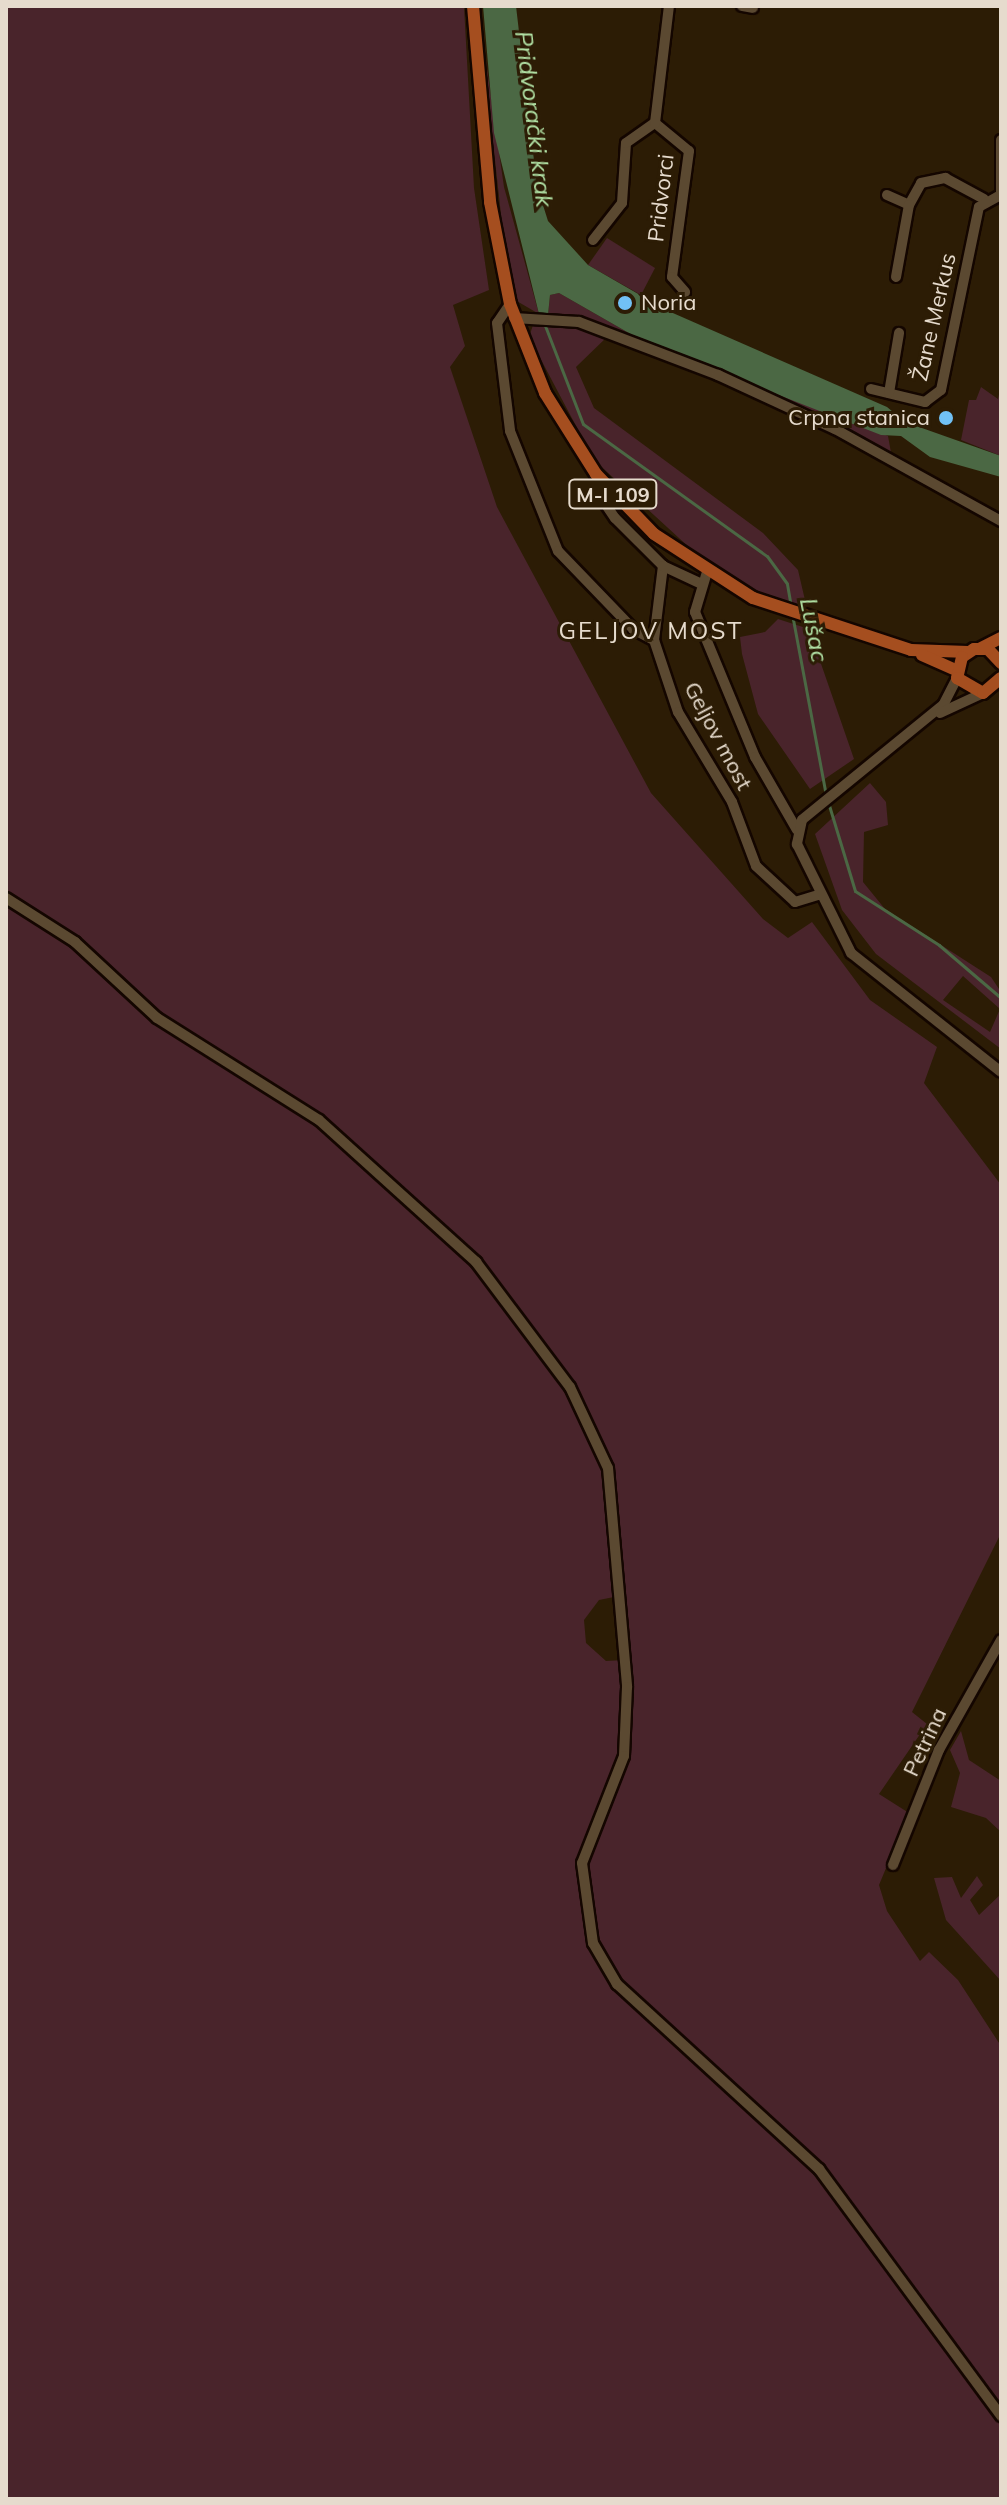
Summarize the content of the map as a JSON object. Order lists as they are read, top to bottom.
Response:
{
  "streets": {
    "main road": ["M-I 109"],
    "street": [
      "Pridvorci",
      "Žane Merkus",
      "Geljov most",
      "Petrina"
    ]
  },
  "districts": ["GELJOV MOST"],
  "water": ["Pridvorački krak", "Lušac"],
  "places": ["Noria", "Crpna stanica"]
}
